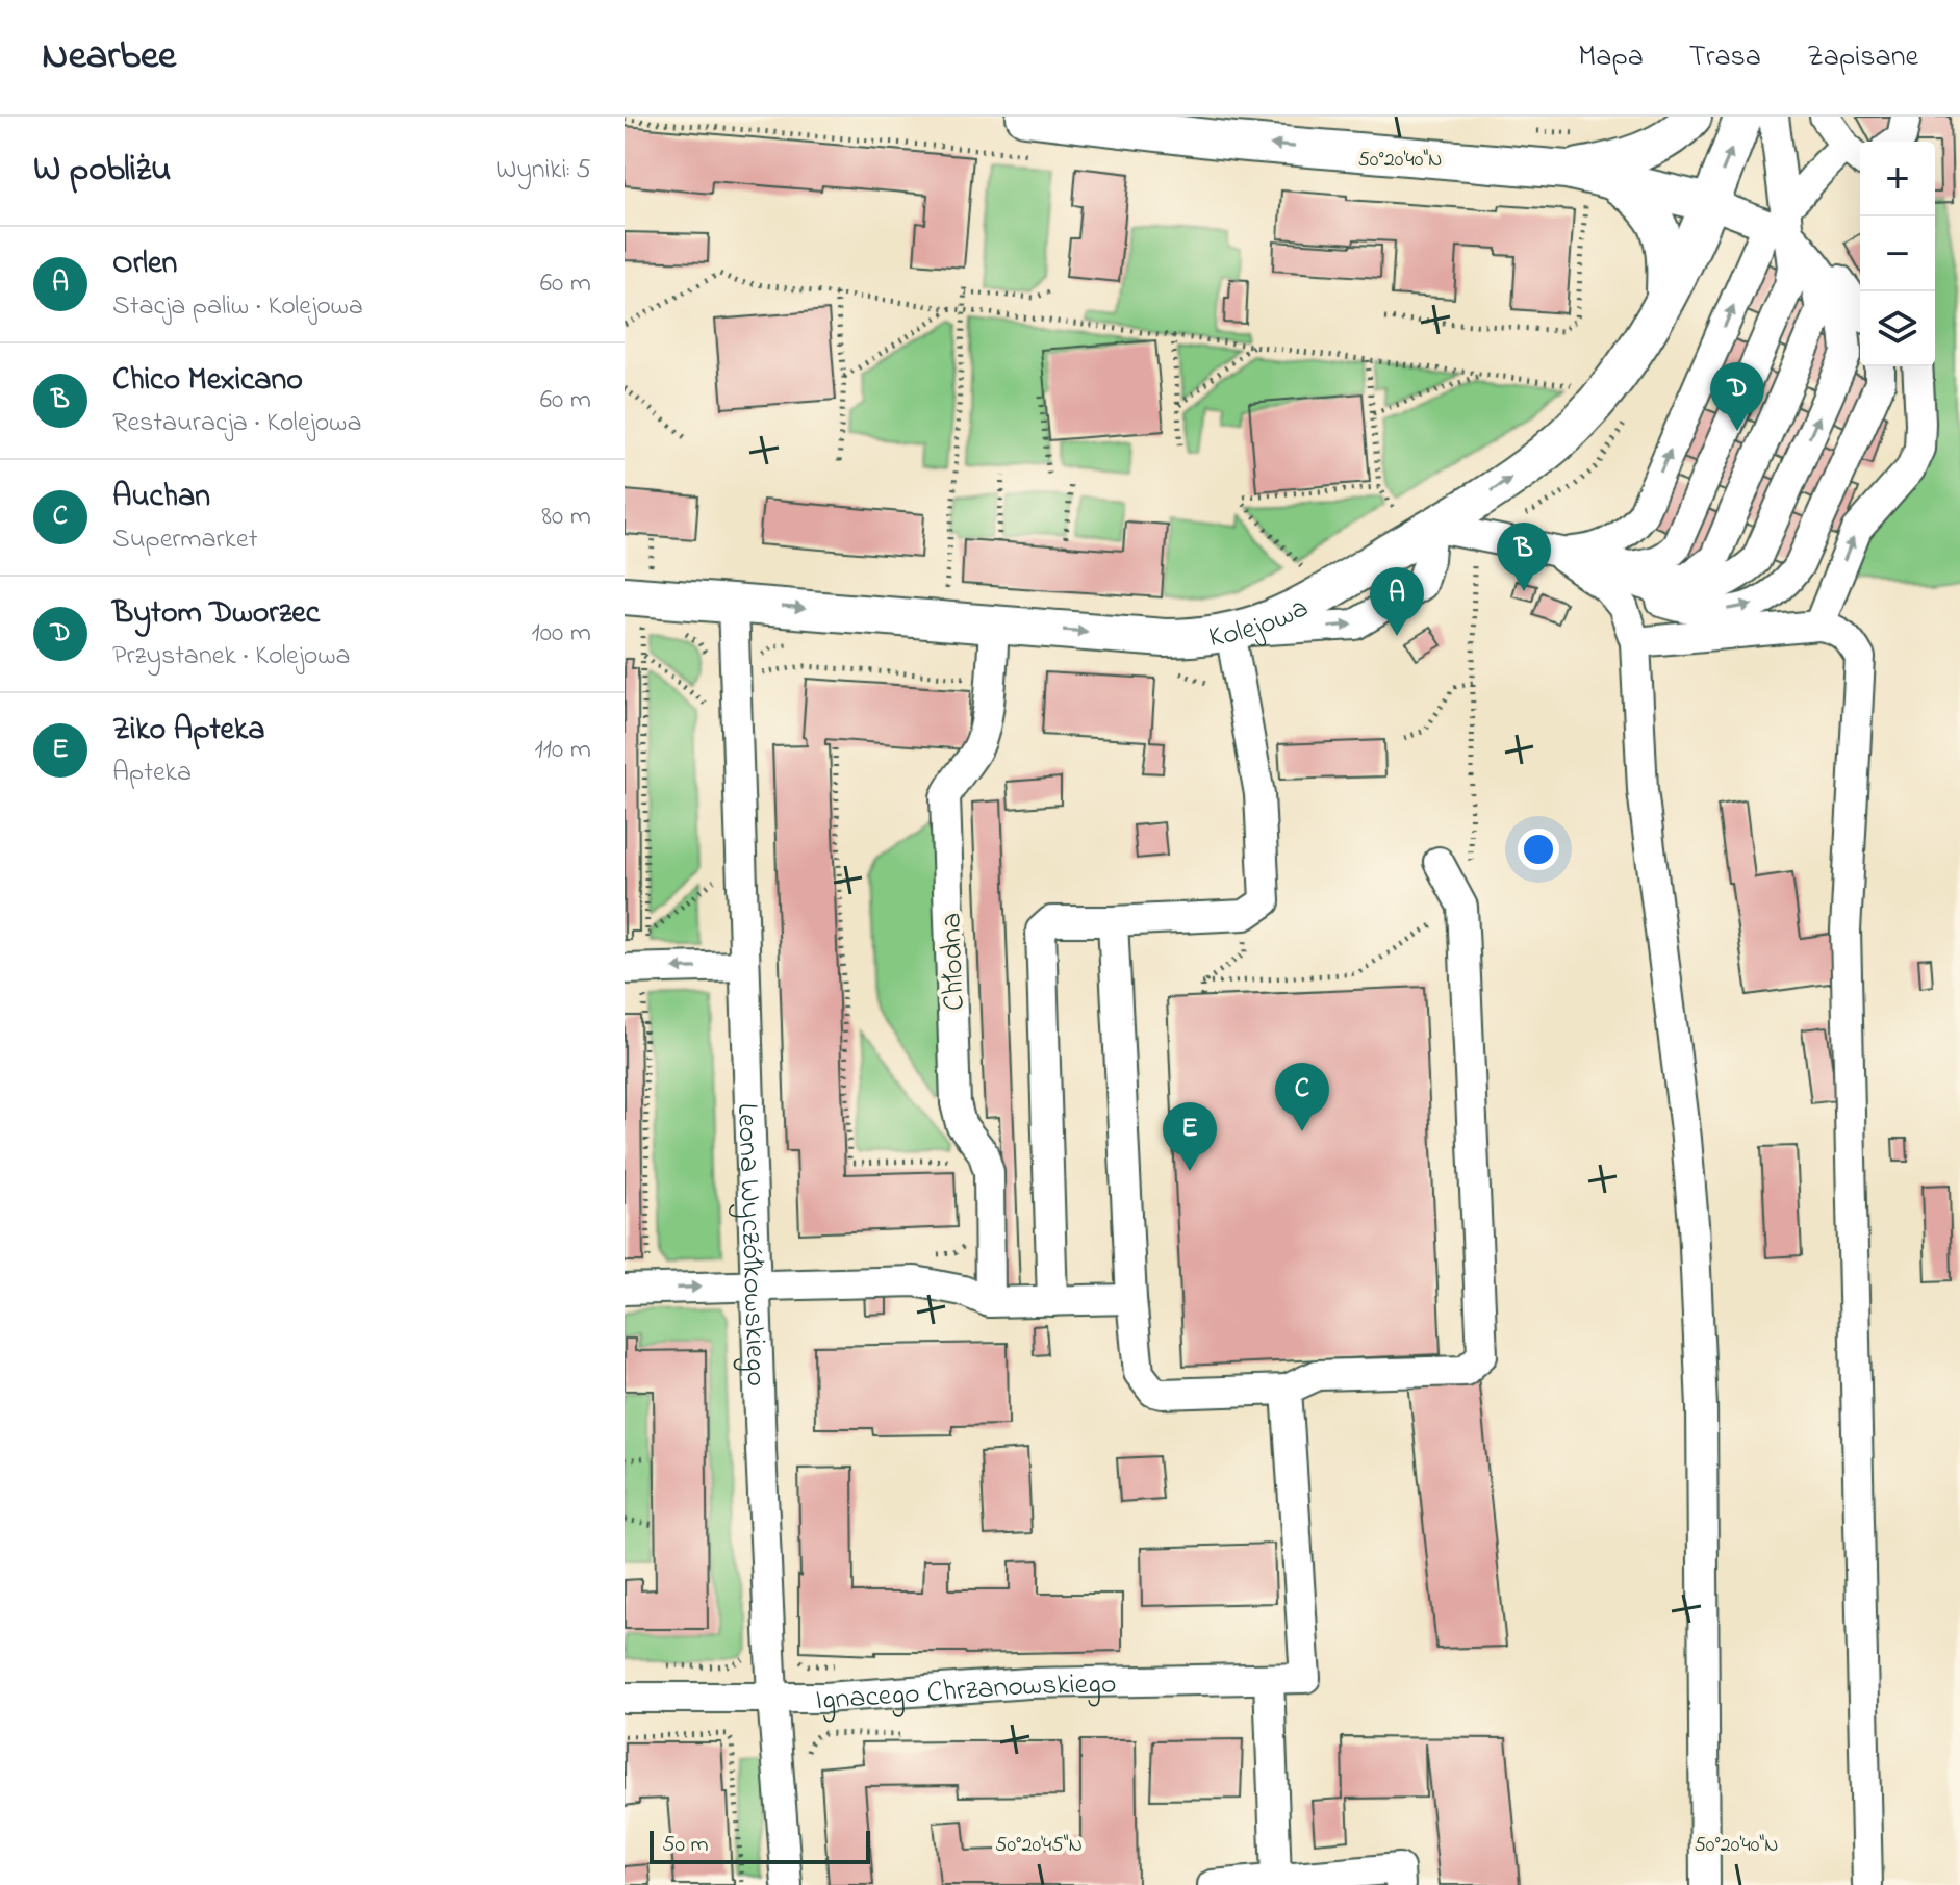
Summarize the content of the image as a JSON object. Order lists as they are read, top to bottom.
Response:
{
  "streets": {
    "main road": ["Kolejowa"],
    "street": ["Chłodna", "Leona Wyczółkowskiego", "Ignacego Chrzanowskiego"]
  },
  "crossings": [
    ["Kolejowa", "Chłodna"],
    ["Kolejowa", "Leona Wyczółkowskiego"],
    ["Leona Wyczółkowskiego", "Ignacego Chrzanowskiego"]
  ],
  "one_way": ["Kolejowa"],
  "scale_bar": "50 m",
  "page": {
    "header": "Nearbee",
    "nav": ["Mapa", "Trasa", "Zapisane"],
    "heading": ["W pobliżu", "Wyniki: 5"],
    "map_buttons": ["+", "−"],
    "list": [
      {
        "mark": "A",
        "name": "Orlen",
        "note": "Stacja paliw · Kolejowa",
        "value": "60 m"
      },
      {
        "mark": "B",
        "name": "Chico Mexicano",
        "note": "Restauracja · Kolejowa",
        "value": "60 m"
      },
      {
        "mark": "C",
        "name": "Auchan",
        "note": "Supermarket",
        "value": "80 m"
      },
      {
        "mark": "D",
        "name": "Bytom Dworzec",
        "note": "Przystanek · Kolejowa",
        "value": "100 m"
      },
      {
        "mark": "E",
        "name": "Ziko Apteka",
        "note": "Apteka",
        "value": "110 m"
      }
    ],
    "pins": [
      "D",
      "B",
      "A",
      "C",
      "E"
    ],
    "scale": "50 m"
  },
  "coordinates": ["50°20'40\"N", "50°20'45\"N"]
}
